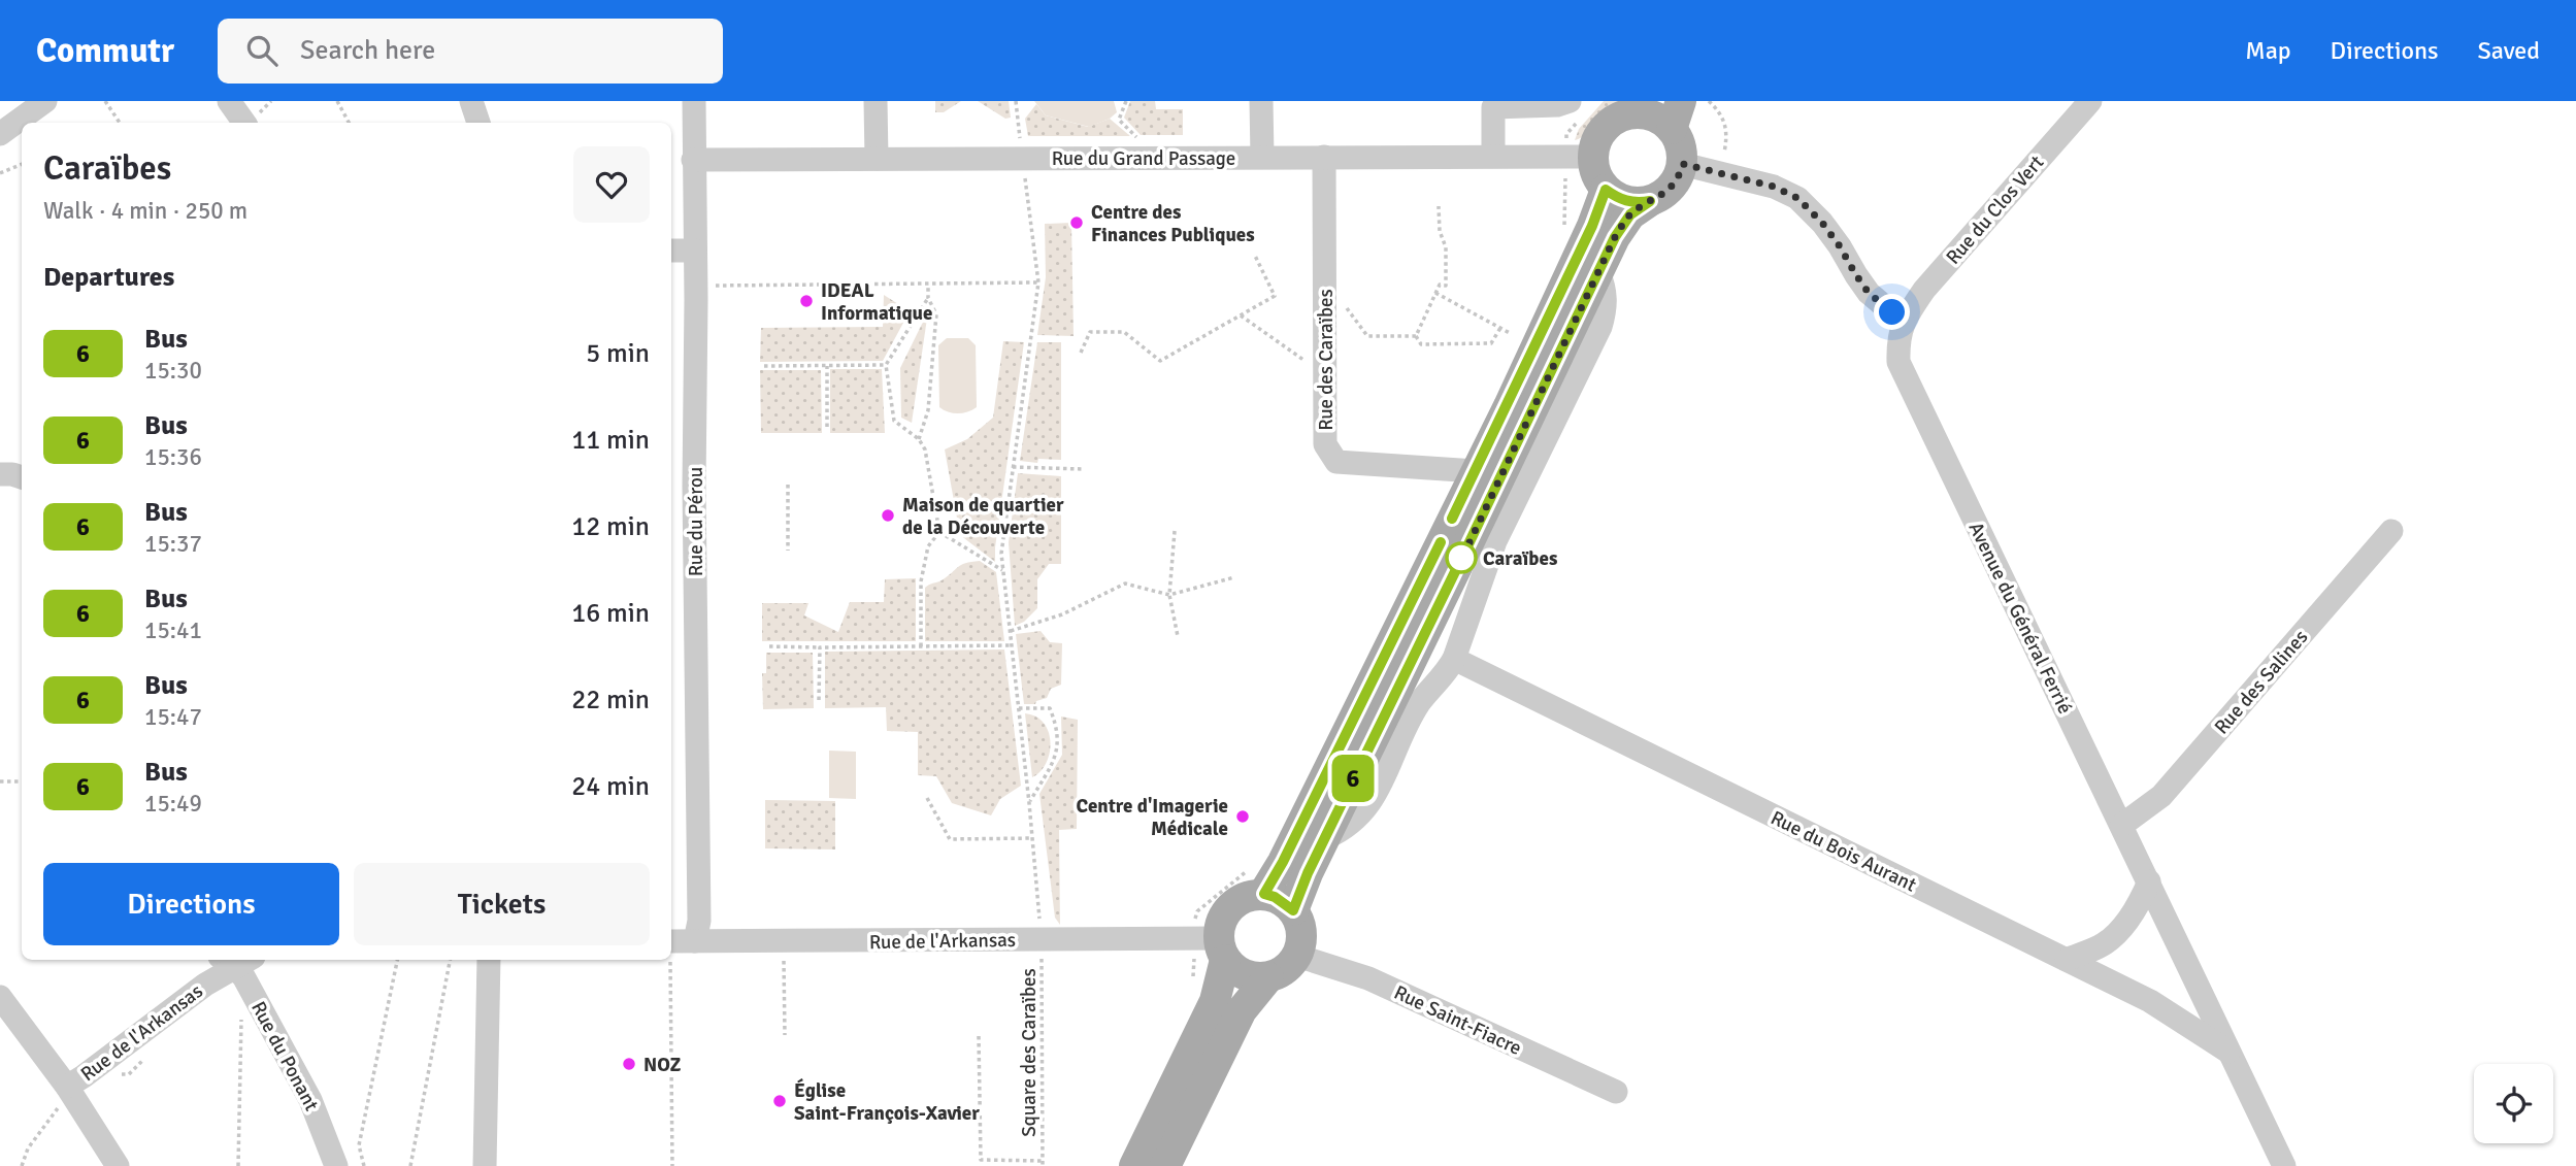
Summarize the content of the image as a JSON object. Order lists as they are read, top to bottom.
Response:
{
  "streets": {
    "street": [
      "Rue du Grand Passage",
      "Rue du Clos Vert",
      "Rue des Caraïbes",
      "Rue du Pérou",
      "Avenue du Général Ferrié",
      "Rue des Salines",
      "Rue du Bois Aurant",
      "Rue de l'Arkansas",
      "Rue Saint-Fiacre",
      "Rue du Ponant"
    ],
    "path": ["Square des Caraïbes"]
  },
  "crossings": [
    ["Rue du Grand Passage", "Rue des Caraïbes"],
    ["Rue du Grand Passage", "Rue du Pérou"],
    ["Rue du Grand Passage", "Square des Caraïbes"],
    ["Rue du Clos Vert", "Avenue du Général Ferrié"],
    ["Rue du Pérou", "Rue de l'Arkansas"],
    ["Avenue du Général Ferrié", "Rue des Salines"],
    ["Avenue du Général Ferrié", "Rue du Bois Aurant"],
    ["Rue de l'Arkansas", "Rue Saint-Fiacre"],
    ["Rue de l'Arkansas", "Square des Caraïbes"],
    ["Rue de l'Arkansas", "Rue du Ponant"]
  ],
  "places": [
    "Centre des Finances Publiques",
    "IDEAL Informatique",
    "Maison de quartier de la Découverte",
    "Caraïbes",
    "Centre d'Imagerie Médicale",
    "NOZ",
    "Église Saint-François-Xavier"
  ],
  "lines": ["bus line 6"],
  "page": {
    "header": "Commutr",
    "search": "Search here",
    "nav": ["Map", "Directions", "Saved"],
    "on_map": "6",
    "heading": [
      ["Caraïbes", "Walk · 4 min · 250 m"],
      "Departures"
    ],
    "list": [
      {
        "mark": "6",
        "name": "Bus",
        "note": "15:30",
        "value": "5 min"
      },
      {
        "mark": "6",
        "name": "Bus",
        "note": "15:36",
        "value": "11 min"
      },
      {
        "mark": "6",
        "name": "Bus",
        "note": "15:37",
        "value": "12 min"
      },
      {
        "mark": "6",
        "name": "Bus",
        "note": "15:41",
        "value": "16 min"
      },
      {
        "mark": "6",
        "name": "Bus",
        "note": "15:47",
        "value": "22 min"
      },
      {
        "mark": "6",
        "name": "Bus",
        "note": "15:49",
        "value": "24 min"
      }
    ],
    "buttons": ["Directions", "Tickets"]
  }
}
